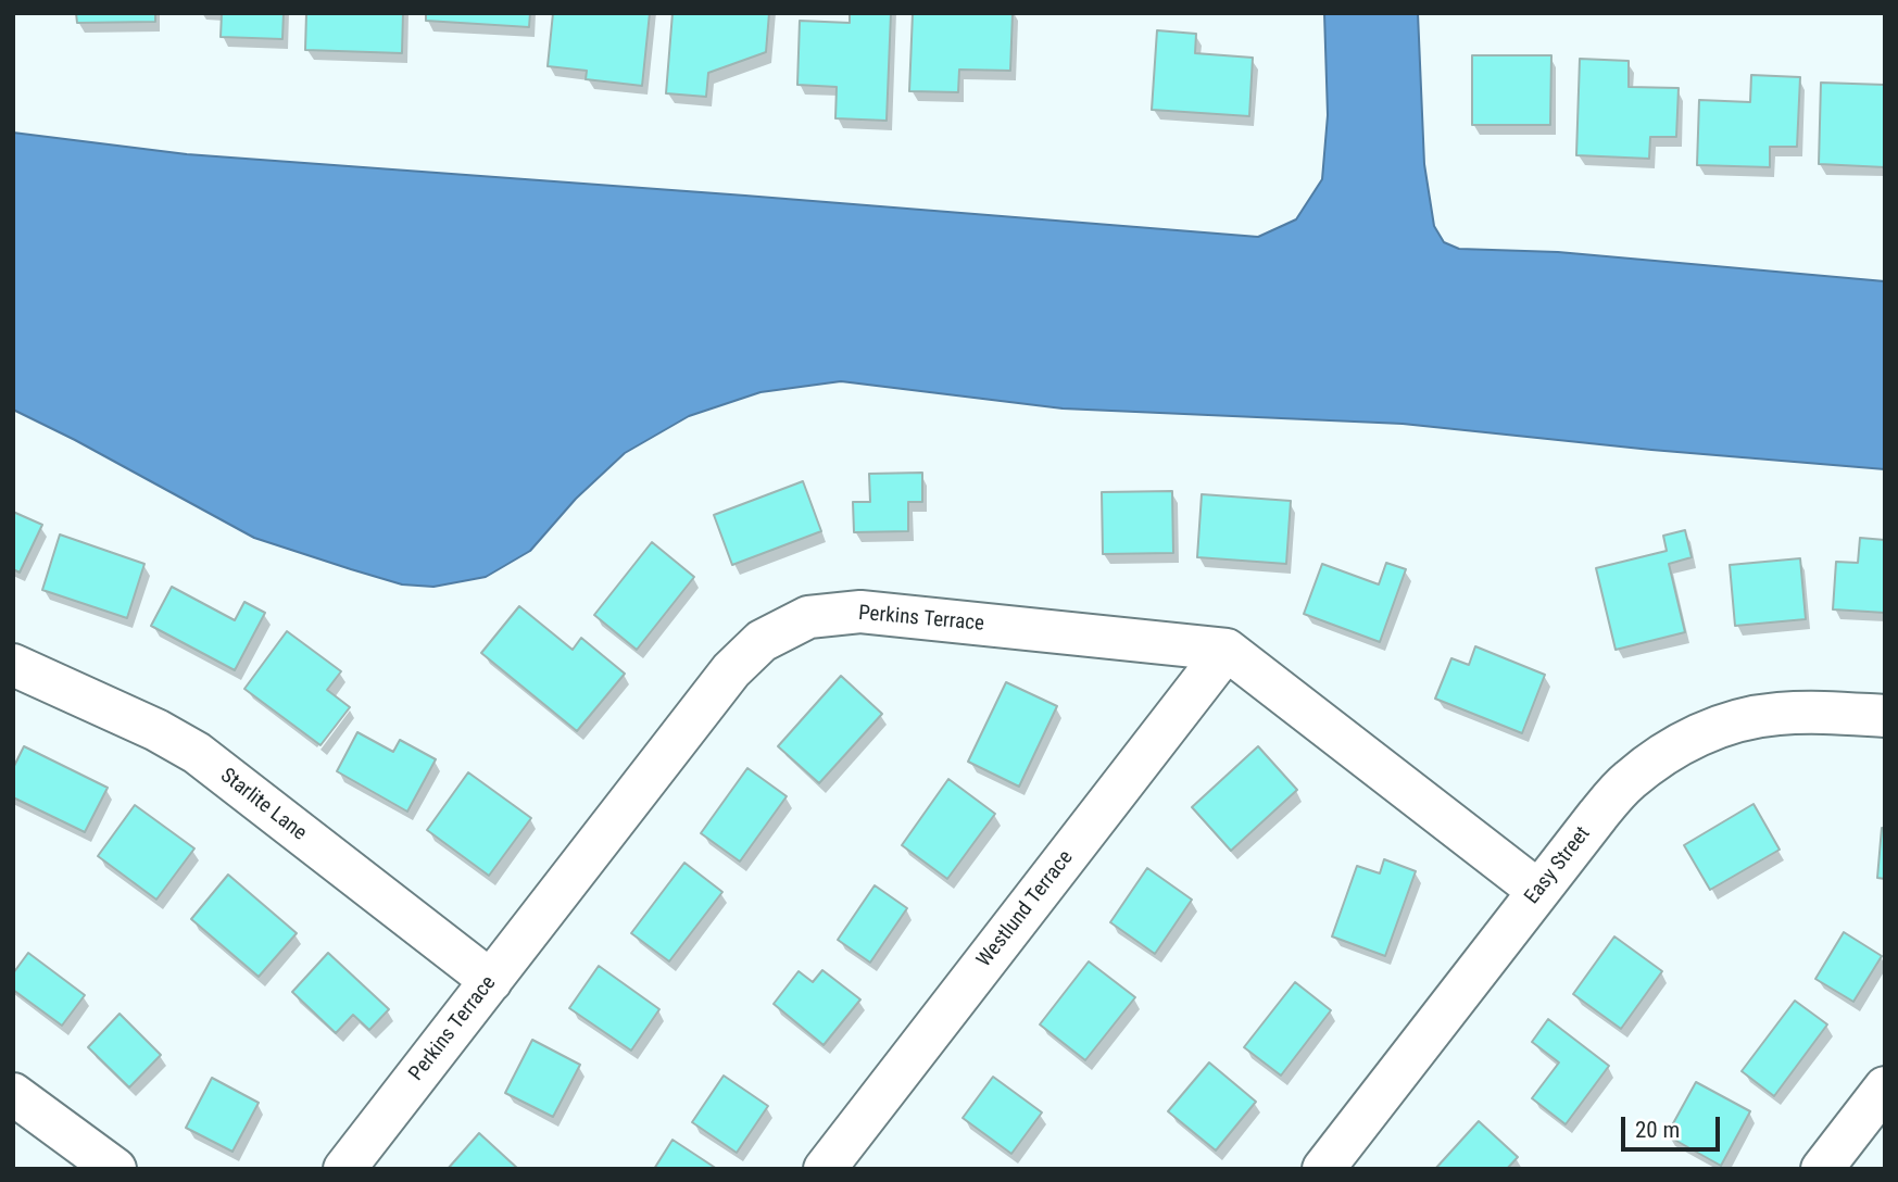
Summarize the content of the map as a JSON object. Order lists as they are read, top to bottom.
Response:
{
  "streets": {
    "street": [
      "Perkins Terrace",
      "Starlite Lane",
      "Easy Street",
      "Westlund Terrace"
    ]
  },
  "crossings": [
    ["Perkins Terrace", "Starlite Lane"],
    ["Perkins Terrace", "Westlund Terrace"]
  ],
  "scale_bar": "20 m"
}
